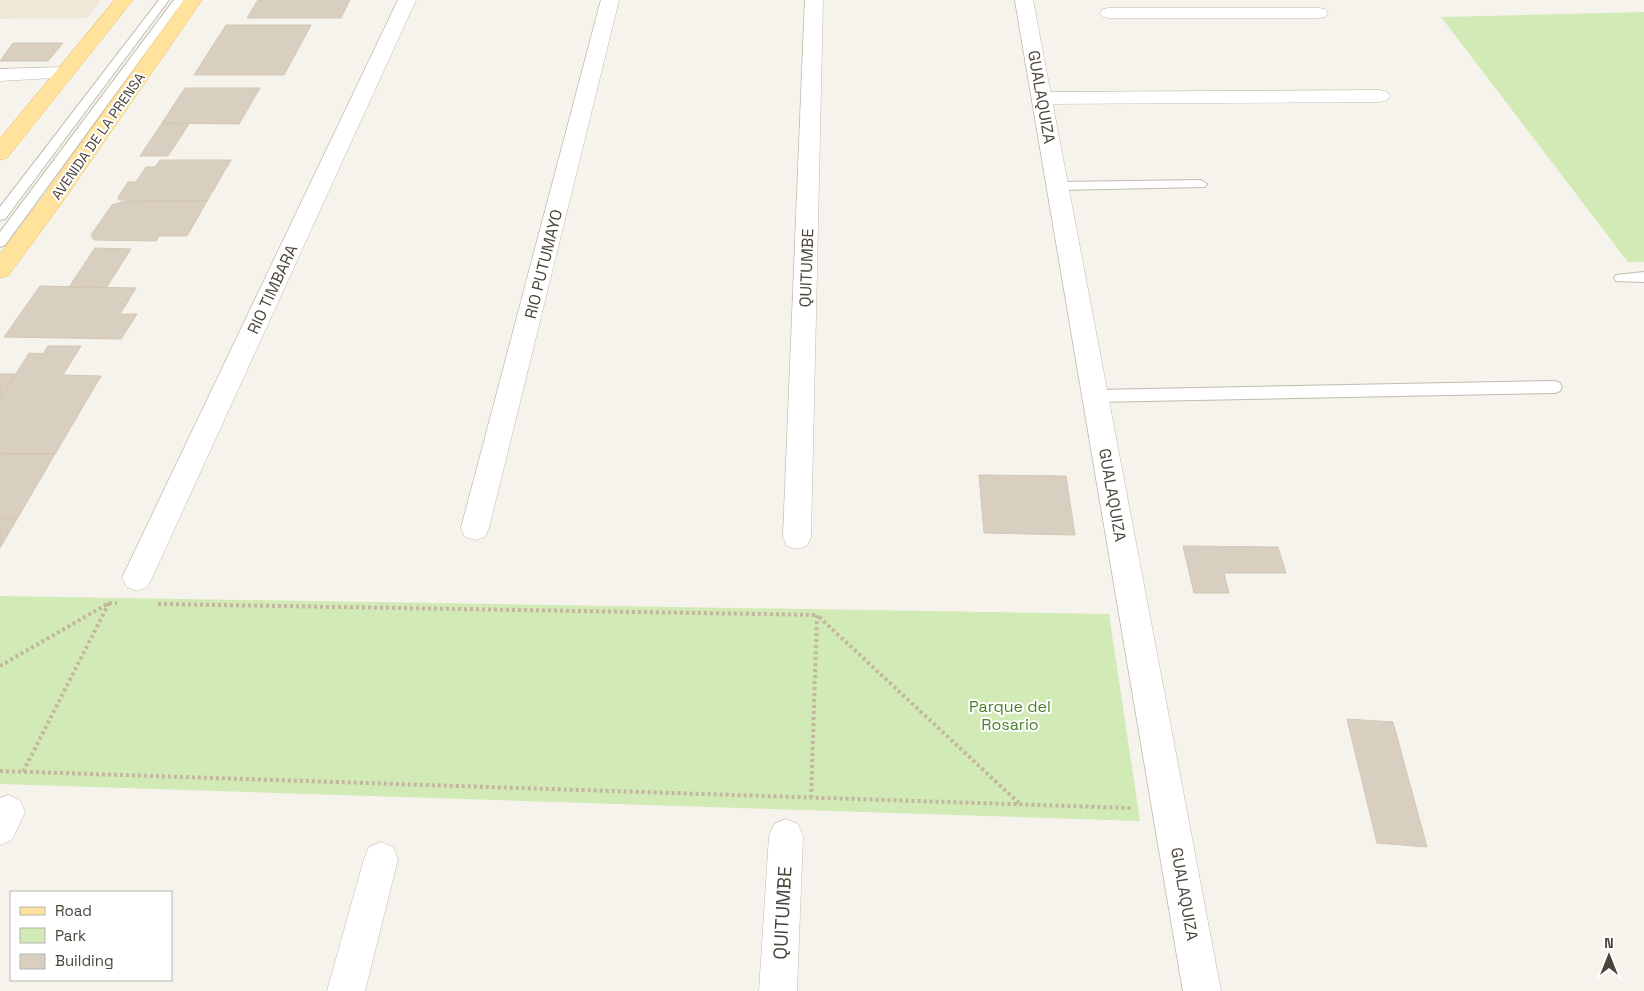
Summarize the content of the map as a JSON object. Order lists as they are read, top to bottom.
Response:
{
  "streets": {
    "main road": ["AVENIDA DE LA PRENSA"],
    "street": [
      "GUALAQUIZA",
      "RIO PUTUMAYO",
      "QUITUMBE",
      "RIO TIMBARA"
    ]
  },
  "parks": ["Parque del Rosario"],
  "legend": ["Road", "Park", "Building"],
  "north": "top"
}
